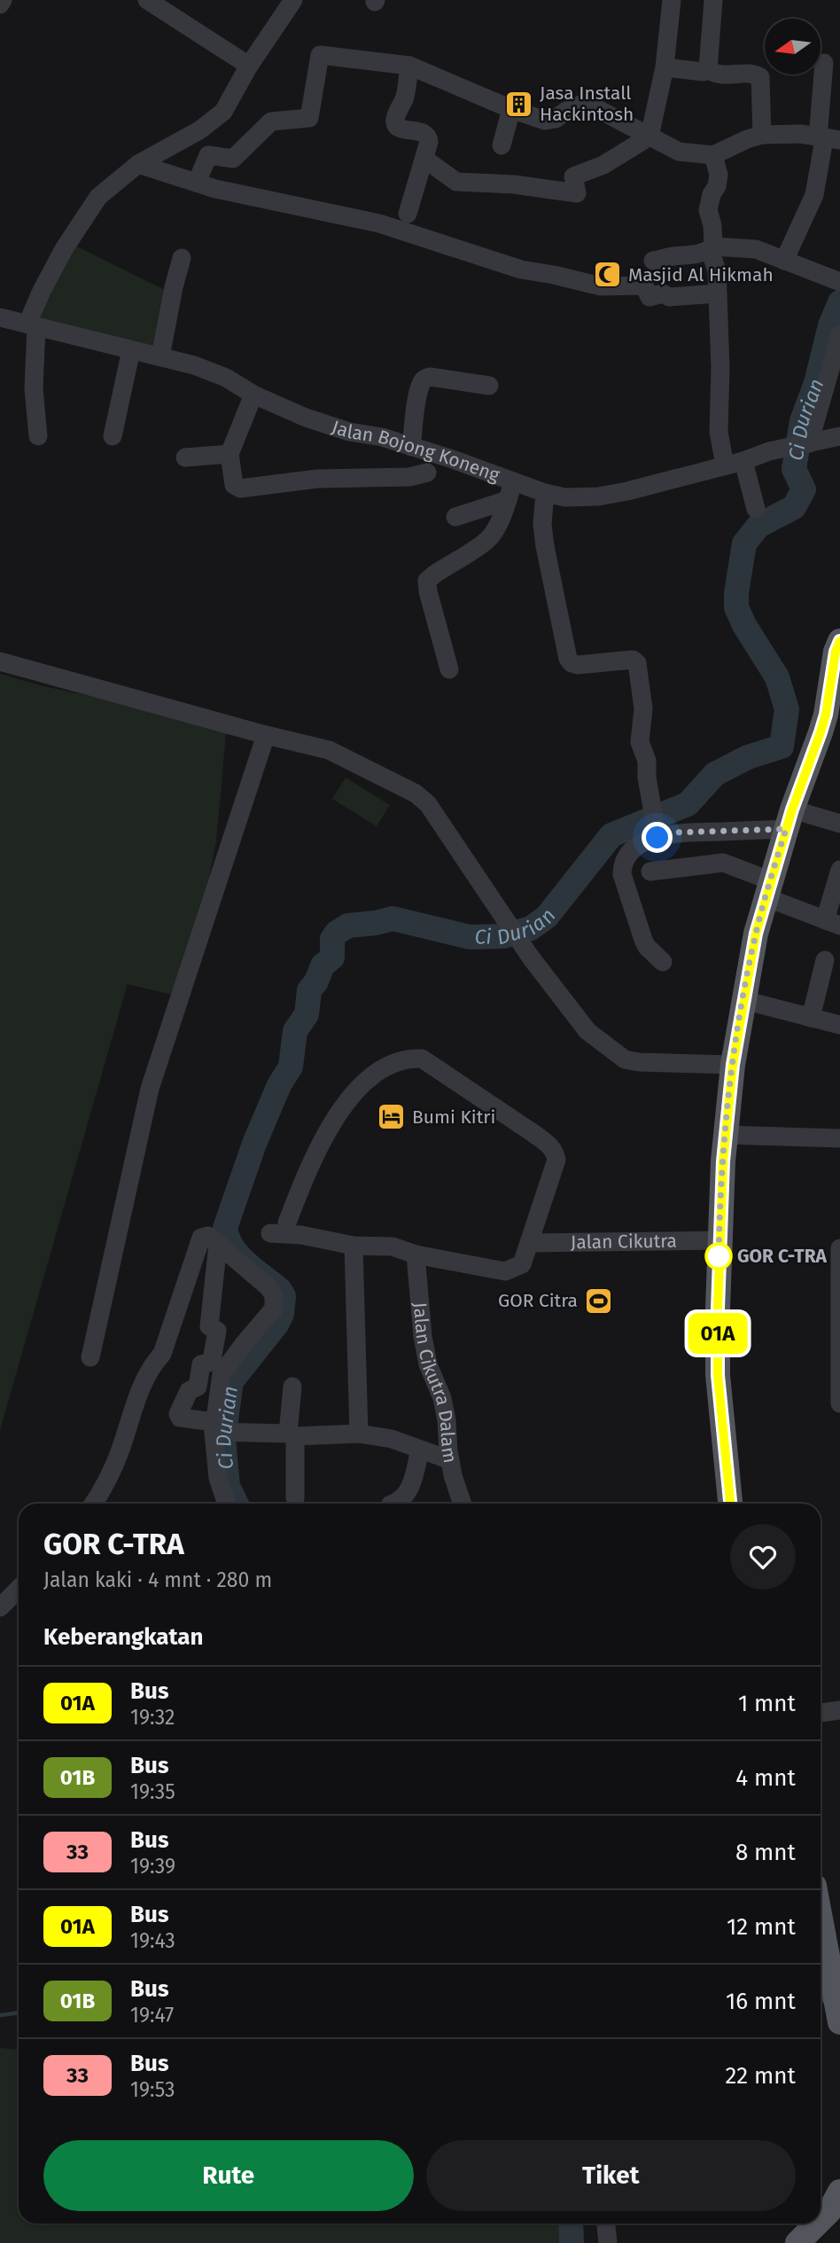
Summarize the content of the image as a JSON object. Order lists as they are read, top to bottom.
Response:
{
  "streets": {
    "street": ["Jalan Bojong Koneng", "Jalan Cikutra", "Jalan Cikutra Dalam"]
  },
  "water": ["Ci Durian"],
  "places": {
    "building": ["Jasa Install Hackintosh"],
    "mosque": ["Masjid Al Hikmah"],
    "hotel": ["Bumi Kitri"],
    "other": ["GOR C-TRA"],
    "sports": ["GOR Citra"]
  },
  "lines": ["bus line 01A"],
  "north": "left",
  "page": {
    "on_map": "01A",
    "heading": [
      ["GOR C-TRA", "Jalan kaki · 4 mnt · 280 m"],
      "Keberangkatan"
    ],
    "list": [
      {
        "mark": "01A",
        "name": "Bus",
        "note": "19:32",
        "value": "1 mnt"
      },
      {
        "mark": "01B",
        "name": "Bus",
        "note": "19:35",
        "value": "4 mnt"
      },
      {
        "mark": "33",
        "name": "Bus",
        "note": "19:39",
        "value": "8 mnt"
      },
      {
        "mark": "01A",
        "name": "Bus",
        "note": "19:43",
        "value": "12 mnt"
      },
      {
        "mark": "01B",
        "name": "Bus",
        "note": "19:47",
        "value": "16 mnt"
      },
      {
        "mark": "33",
        "name": "Bus",
        "note": "19:53",
        "value": "22 mnt"
      }
    ],
    "buttons": ["Rute", "Tiket"]
  }
}
